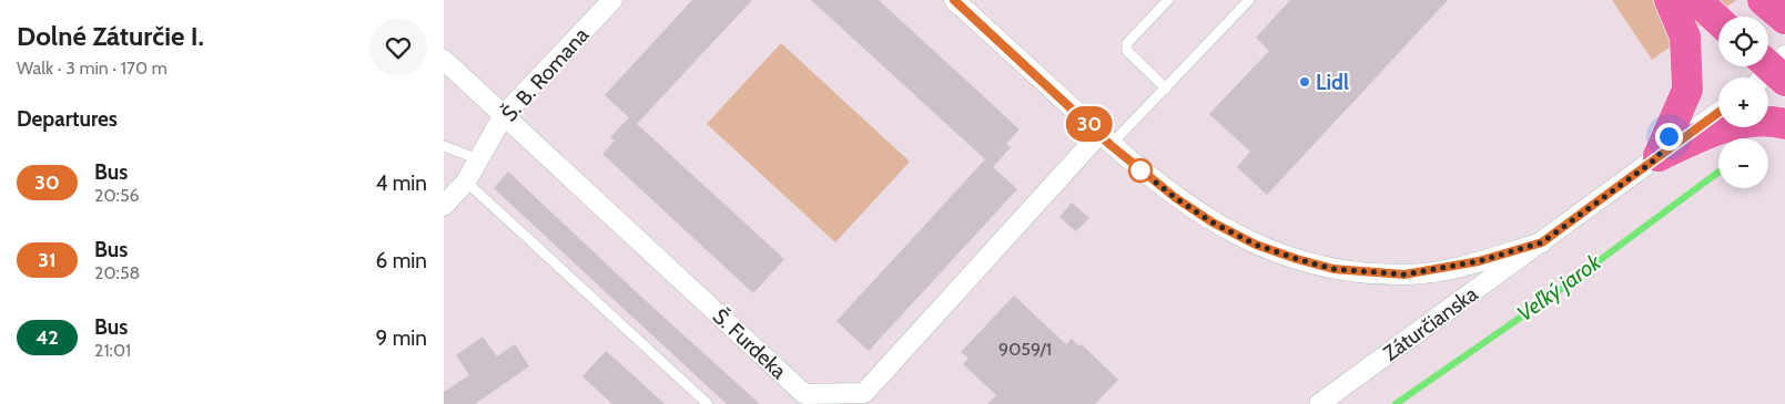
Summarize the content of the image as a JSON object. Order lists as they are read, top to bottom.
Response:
{
  "streets": {
    "street": ["Š. B. Romana", "Záturčianska", "Š. Furdeka"]
  },
  "crossings": [
    ["Š. B. Romana", "Š. Furdeka"]
  ],
  "water": ["Veľký jarok"],
  "places": ["Lidl"],
  "lines": ["bus line 30"],
  "house_numbers": ["9059/1"],
  "page": {
    "heading": [
      ["Dolné Záturčie I.", "Walk · 3 min · 170 m"],
      "Departures"
    ],
    "on_map": "30",
    "map_buttons": ["+", "−"],
    "list": [
      {
        "mark": "30",
        "name": "Bus",
        "note": "20:56",
        "value": "4 min"
      },
      {
        "mark": "31",
        "name": "Bus",
        "note": "20:58",
        "value": "6 min"
      },
      {
        "mark": "42",
        "name": "Bus",
        "note": "21:01",
        "value": "9 min"
      }
    ]
  }
}
